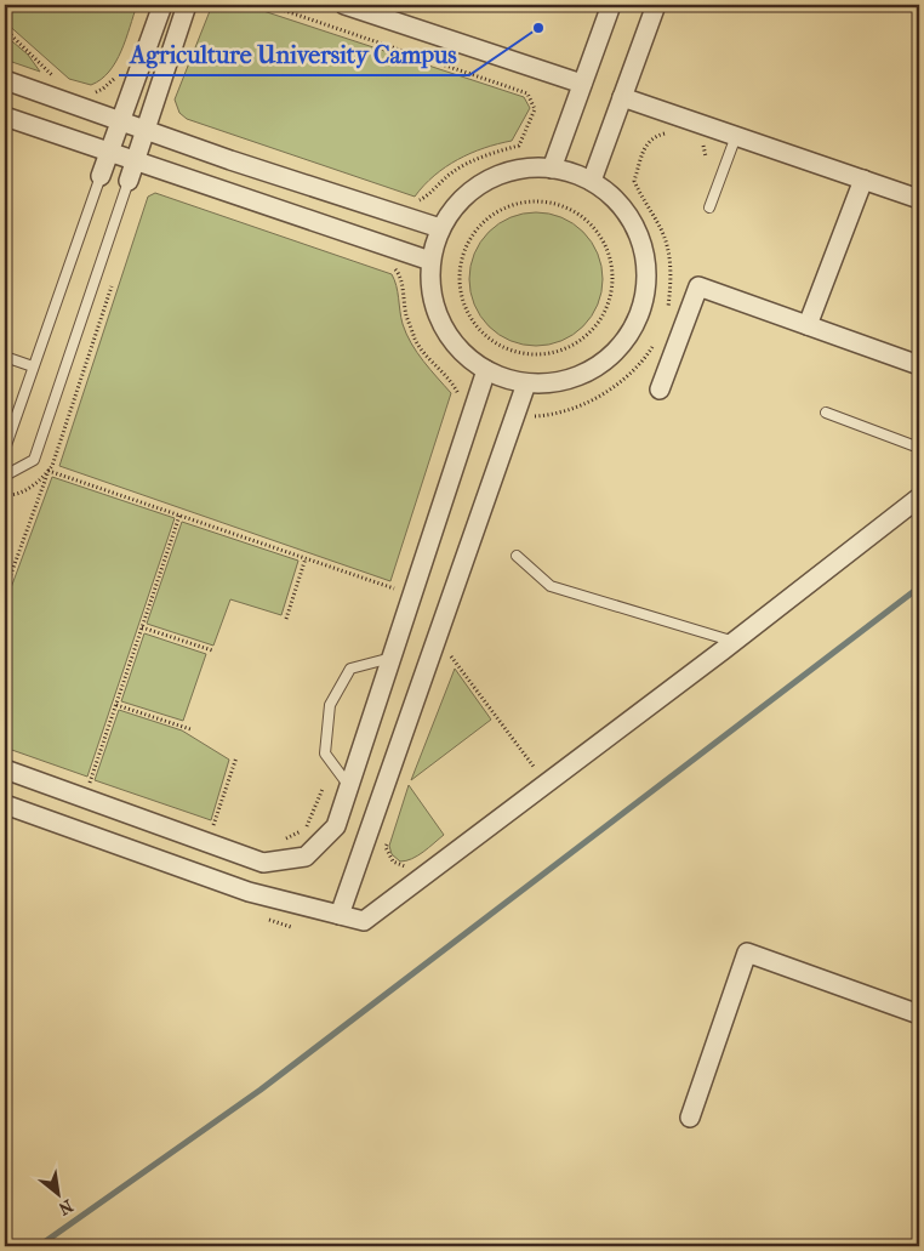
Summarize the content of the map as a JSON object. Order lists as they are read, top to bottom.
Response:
{
  "places": ["Agriculture University Campus"],
  "north": "bottom right"
}
